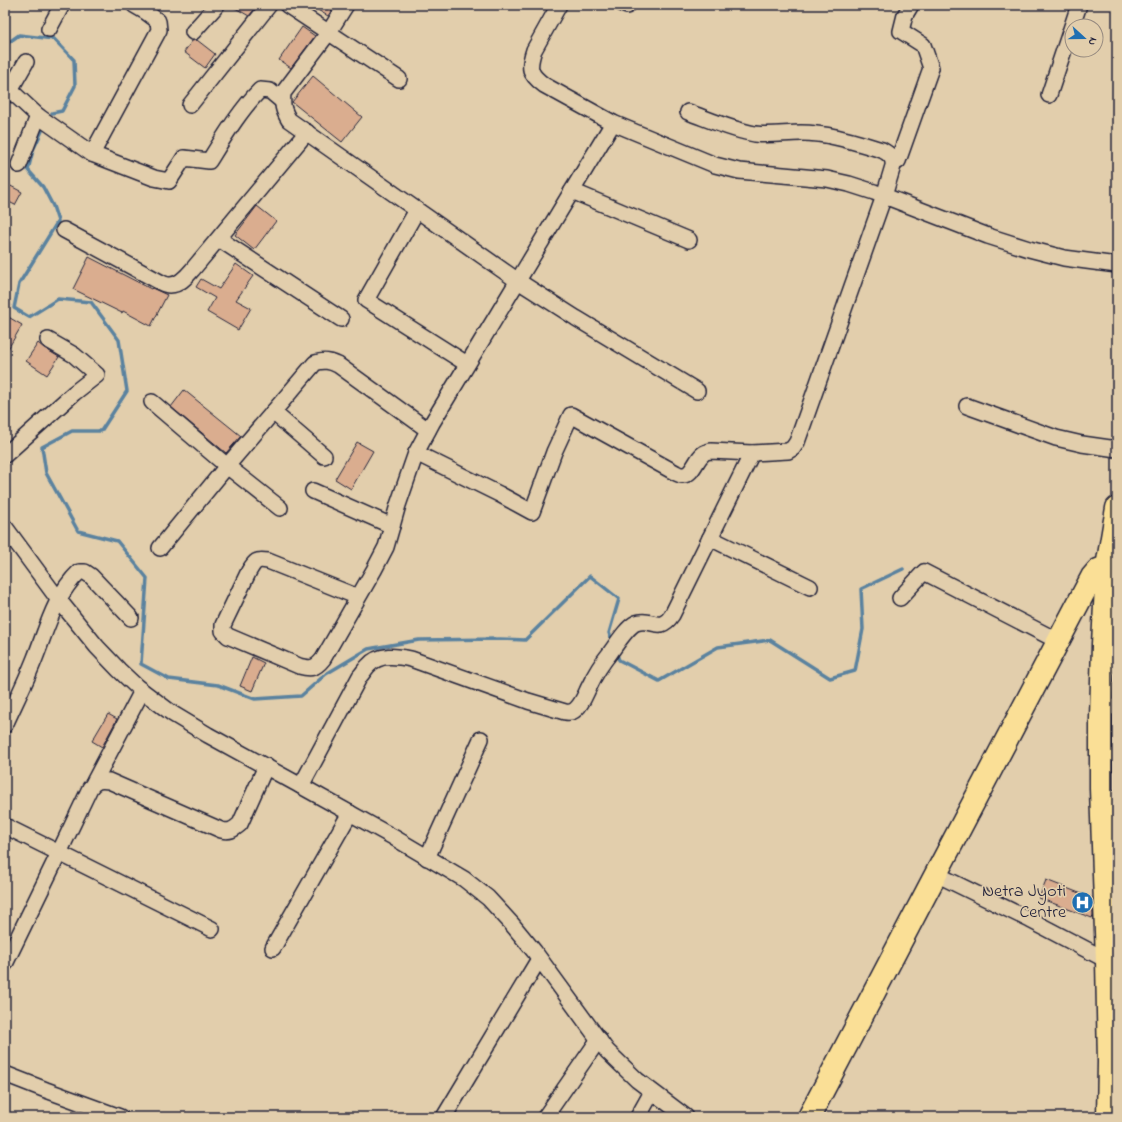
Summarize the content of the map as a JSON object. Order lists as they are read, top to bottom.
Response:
{
  "places": {
    "hospital": ["Netra Jyoti Centre"]
  },
  "north": "right"
}
